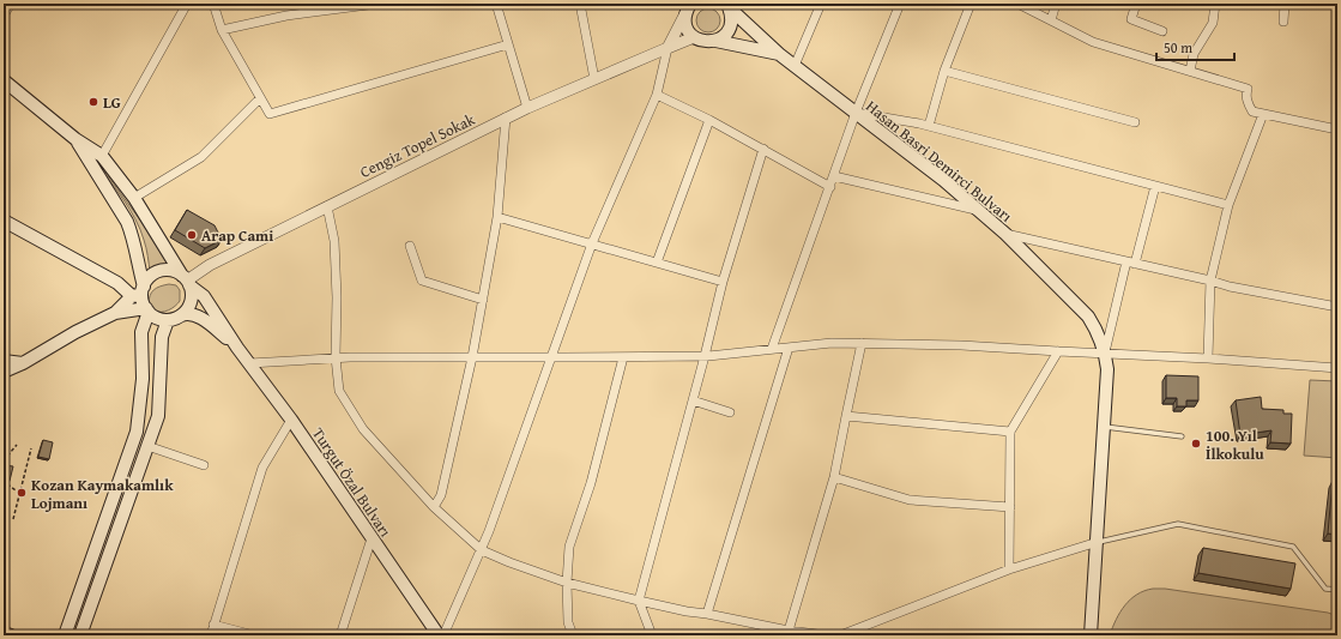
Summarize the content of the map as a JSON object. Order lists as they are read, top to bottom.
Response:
{
  "streets": {
    "main road": ["Hasan Basri Demirci Bulvarı", "Turgut Özal Bulvarı"],
    "street": ["Cengiz Topel Sokak"]
  },
  "crossings": [
    ["Cengiz Topel Sokak", "Hasan Basri Demirci Bulvarı"],
    ["Cengiz Topel Sokak", "Turgut Özal Bulvarı"]
  ],
  "places": [
    "LG",
    "Arap Cami",
    "100. Yıl İlkokulu",
    "Kozan Kaymakamlık Lojmanı"
  ],
  "scale_bar": "50 m"
}
